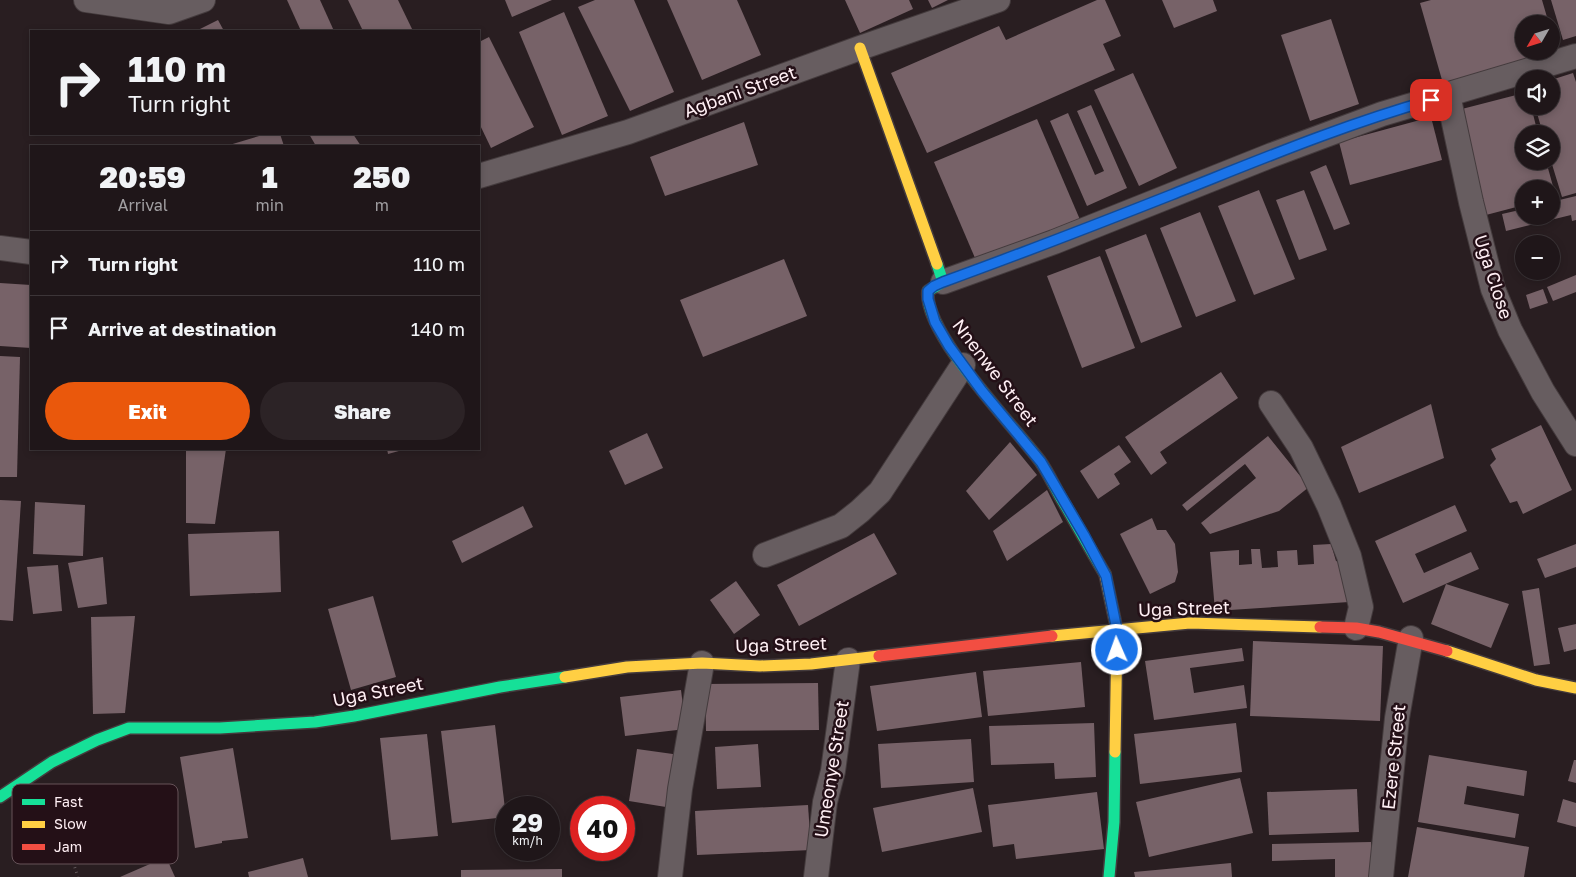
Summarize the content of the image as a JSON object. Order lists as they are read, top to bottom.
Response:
{
  "streets": {
    "street": [
      "Agbani Street",
      "Uga Close",
      "Nnenwe Street",
      "Uga Street",
      "Ezere Street",
      "Umeonye Street"
    ]
  },
  "crossings": [
    ["Nnenwe Street", "Uga Street"],
    ["Uga Street", "Ezere Street"],
    ["Uga Street", "Umeonye Street"]
  ],
  "legend": ["Fast", "Slow", "Jam"],
  "north": "bottom left",
  "page": {
    "map_buttons": ["+", "−"],
    "turn": ["110 m", "Turn right"],
    "eta": [
      "20:59",
      "Arrival",
      "1",
      "min",
      "250",
      "m"
    ],
    "list": [
      {
        "name": "Turn right",
        "value": "110 m"
      },
      {
        "name": "Arrive at destination",
        "value": "140 m"
      }
    ],
    "buttons": ["Exit", "Share"],
    "speed": "29 km/h",
    "limit": "40"
  }
}
